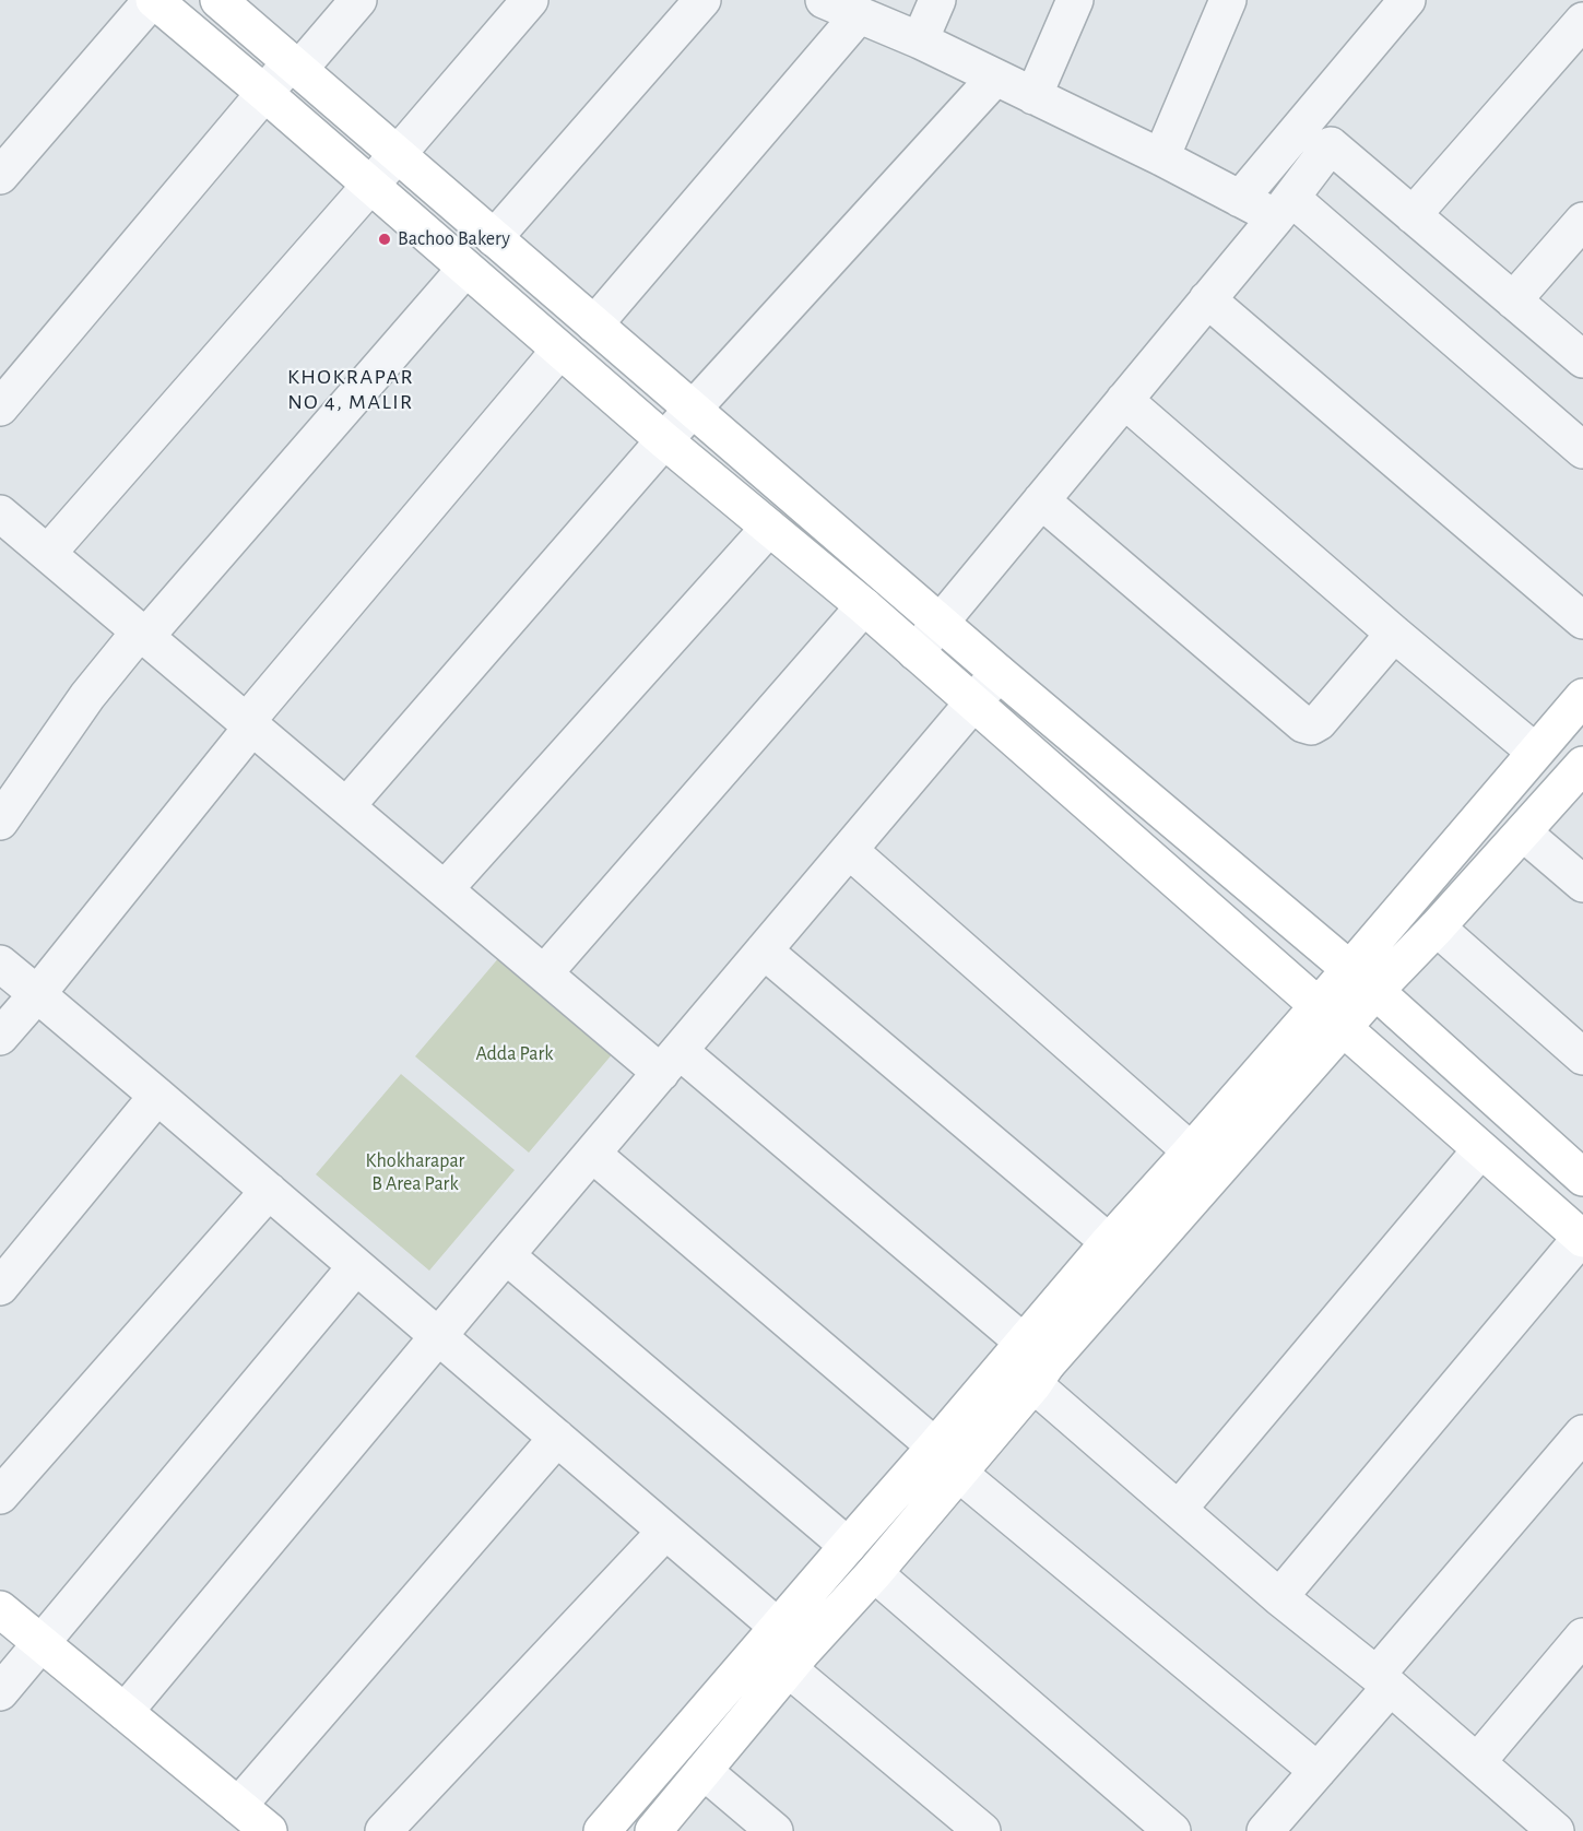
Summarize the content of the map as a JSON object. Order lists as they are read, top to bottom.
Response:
{
  "districts": ["KHOKRAPAR NO 4, MALIR"],
  "parks": ["Adda Park", "Khokharapar B Area Park"],
  "places": ["Bachoo Bakery"]
}
